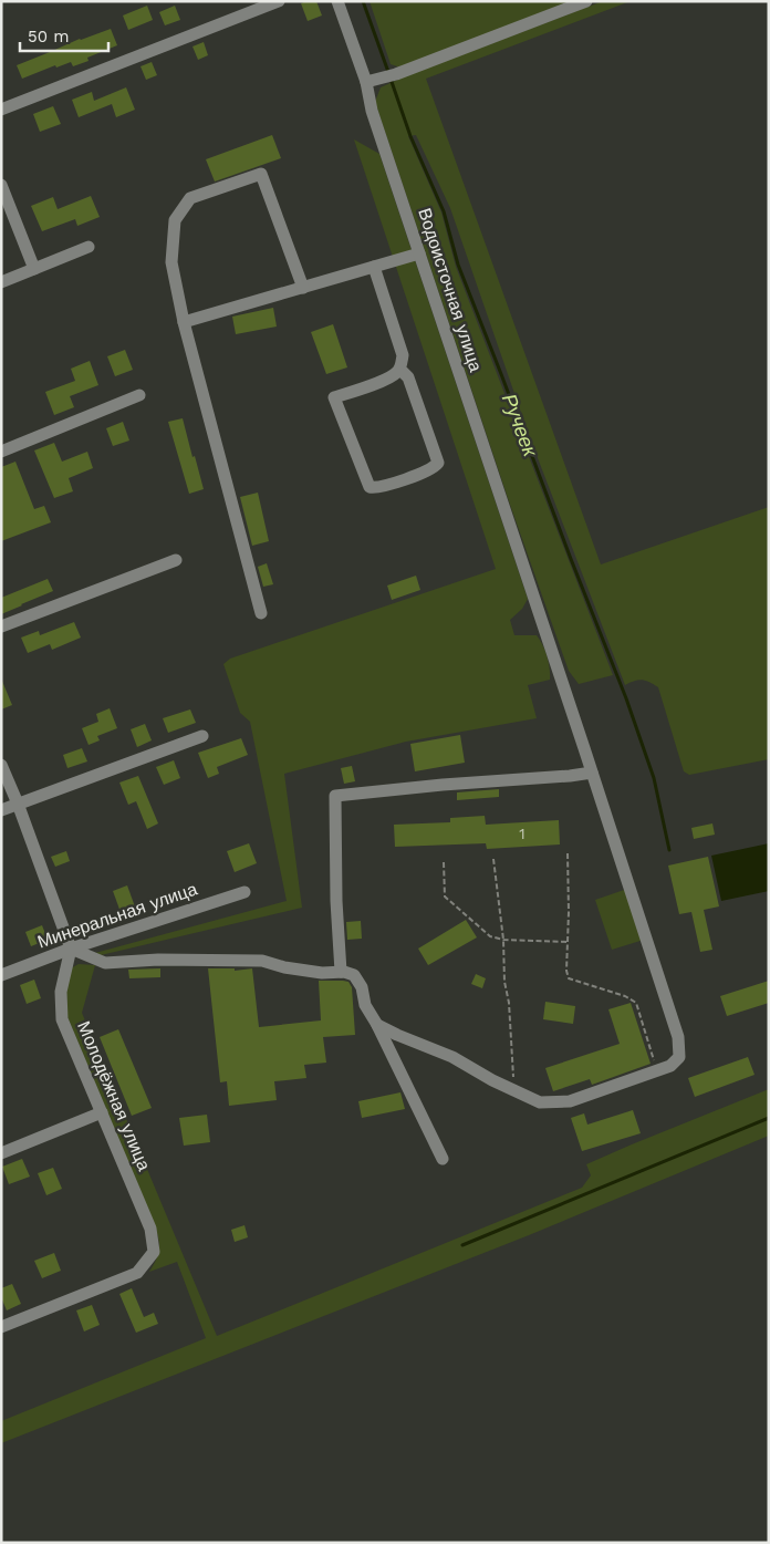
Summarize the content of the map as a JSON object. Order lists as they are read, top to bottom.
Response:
{
  "streets": {
    "street": ["Водоисточная улица", "Минеральная улица", "Молодёжная улица"]
  },
  "crossings": [
    ["Минеральная улица", "Молодёжная улица"]
  ],
  "water": ["Ручеек"],
  "house_numbers": ["1"],
  "scale_bar": "50 m"
}
